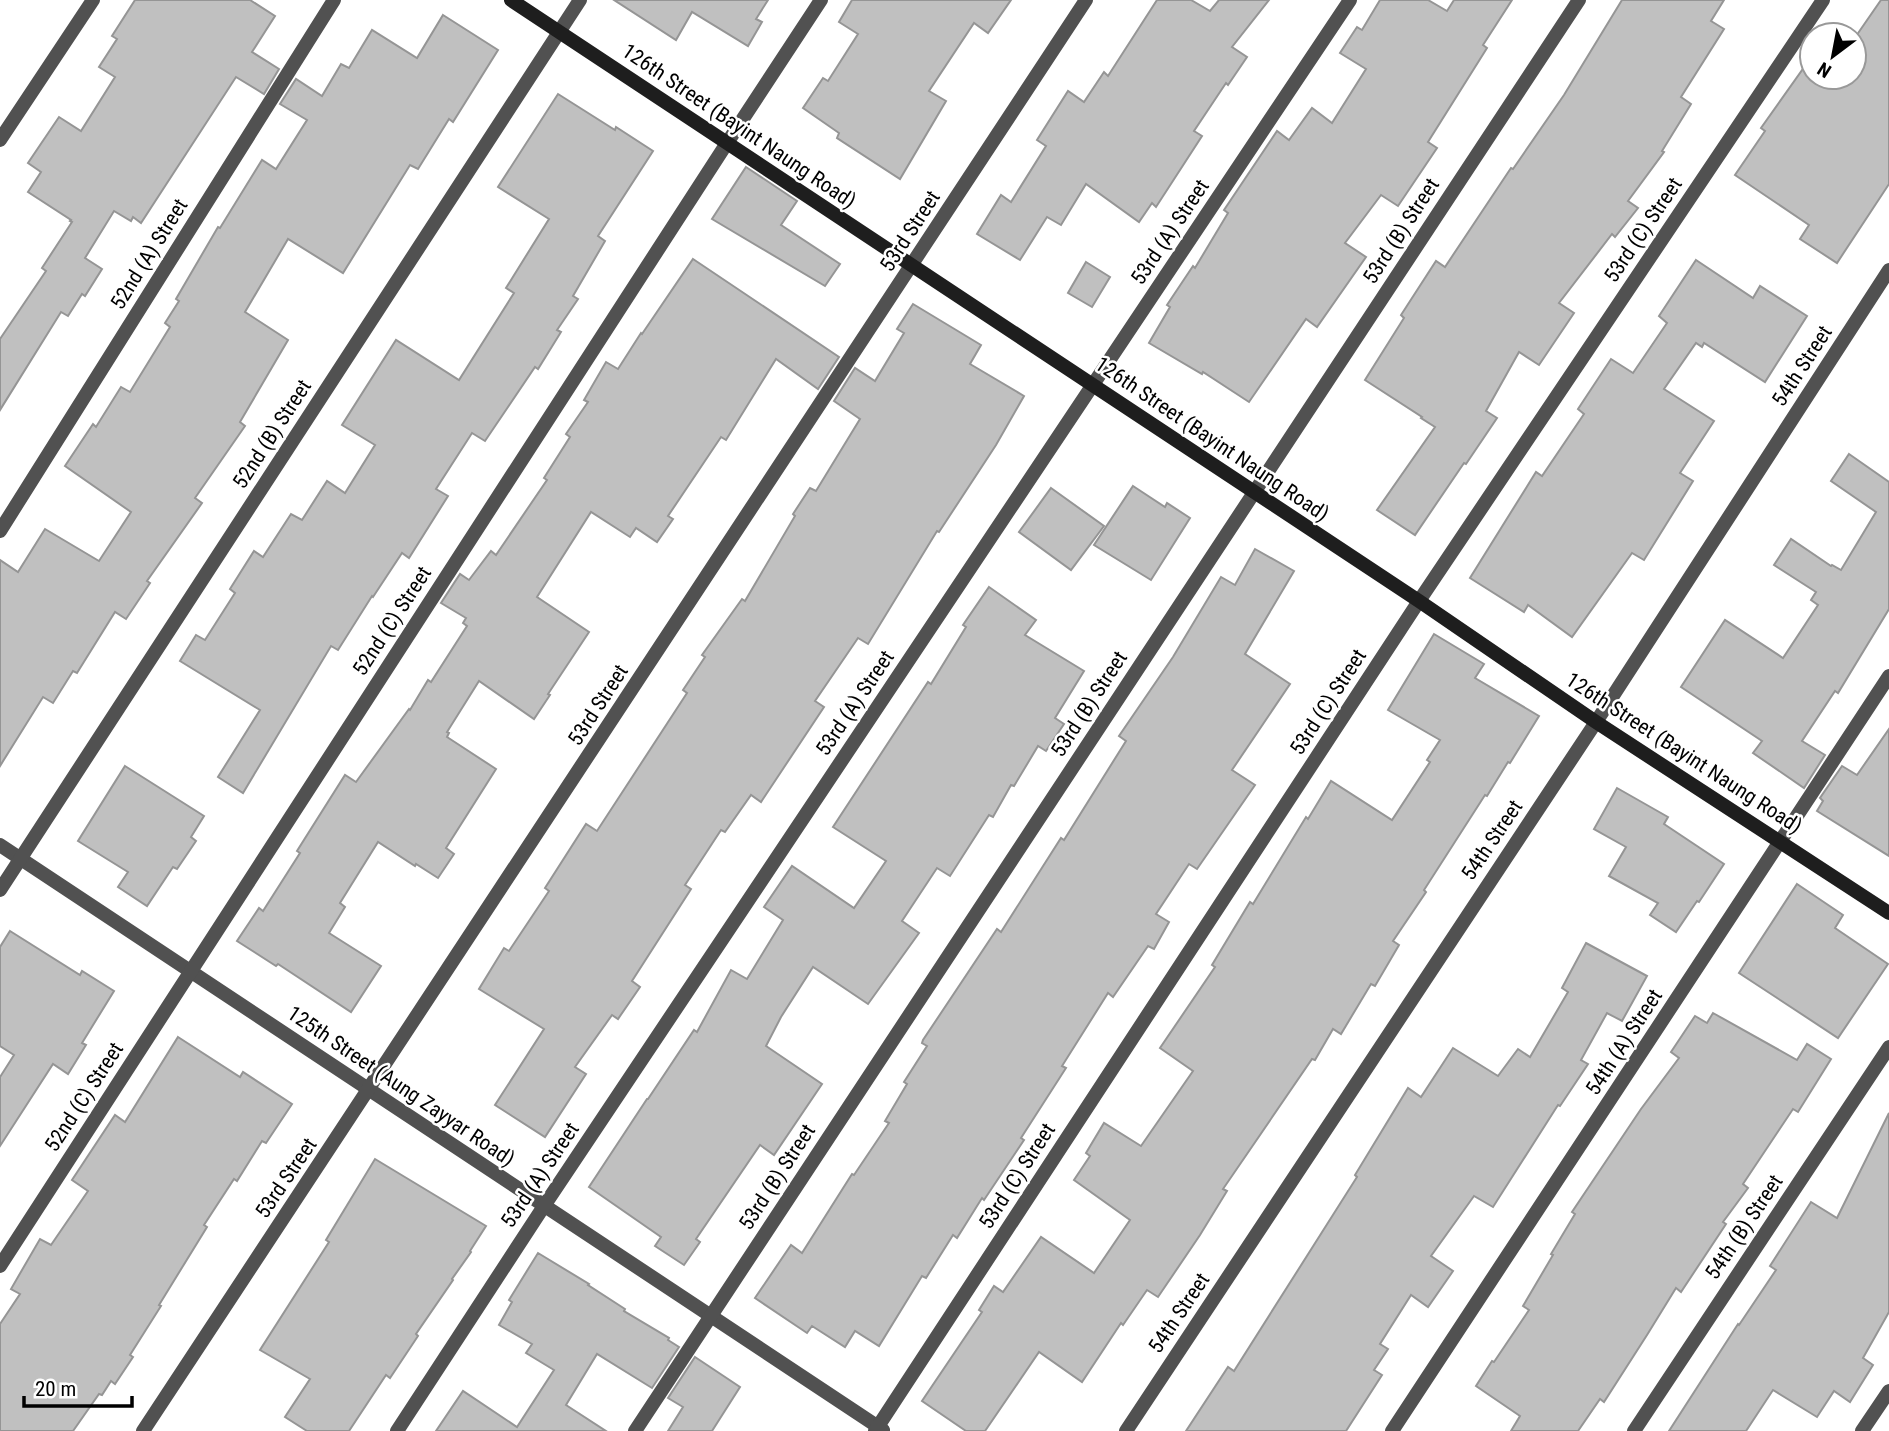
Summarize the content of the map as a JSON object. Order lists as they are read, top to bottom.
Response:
{
  "streets": {
    "street": [
      "126th Street (Bayint Naung Road)",
      "53rd (C) Street",
      "53rd Street",
      "53rd (B) Street",
      "53rd (A) Street",
      "52nd (A) Street",
      "54th Street",
      "52nd (B) Street",
      "52nd (C) Street",
      "54th (A) Street",
      "125th Street (Aung Zayyar Road)",
      "54th (B) Street"
    ]
  },
  "crossings": [
    ["126th Street (Bayint Naung Road)", "53rd (C) Street"],
    ["126th Street (Bayint Naung Road)", "53rd Street"],
    ["126th Street (Bayint Naung Road)", "53rd (B) Street"],
    ["126th Street (Bayint Naung Road)", "53rd (A) Street"],
    ["126th Street (Bayint Naung Road)", "54th Street"],
    ["126th Street (Bayint Naung Road)", "52nd (B) Street"],
    ["126th Street (Bayint Naung Road)", "52nd (C) Street"],
    ["126th Street (Bayint Naung Road)", "54th (A) Street"],
    ["53rd (C) Street", "125th Street (Aung Zayyar Road)"],
    ["53rd Street", "125th Street (Aung Zayyar Road)"],
    ["53rd (B) Street", "125th Street (Aung Zayyar Road)"],
    ["53rd (A) Street", "125th Street (Aung Zayyar Road)"],
    ["52nd (B) Street", "125th Street (Aung Zayyar Road)"],
    ["52nd (C) Street", "125th Street (Aung Zayyar Road)"]
  ],
  "scale_bar": "20 m",
  "north": "bottom left"
}
